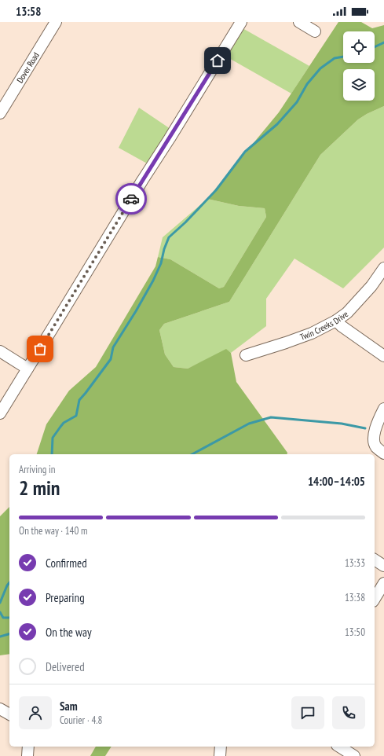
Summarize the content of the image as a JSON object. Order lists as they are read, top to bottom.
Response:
{
  "streets": {
    "street": ["Dover Road", "Twin Creeks Drive"]
  },
  "page": {
    "status": "13:58",
    "heading": ["2 min", "Arriving in", "14:00–14:05"],
    "panel": ["Sam", "Courier · 4.8"],
    "bar": "On the way · 140 m",
    "list": [
      ["Confirmed", "13:33"],
      ["Preparing", "13:38"],
      ["On the way", "13:50"],
      "Delivered"
    ]
  }
}
